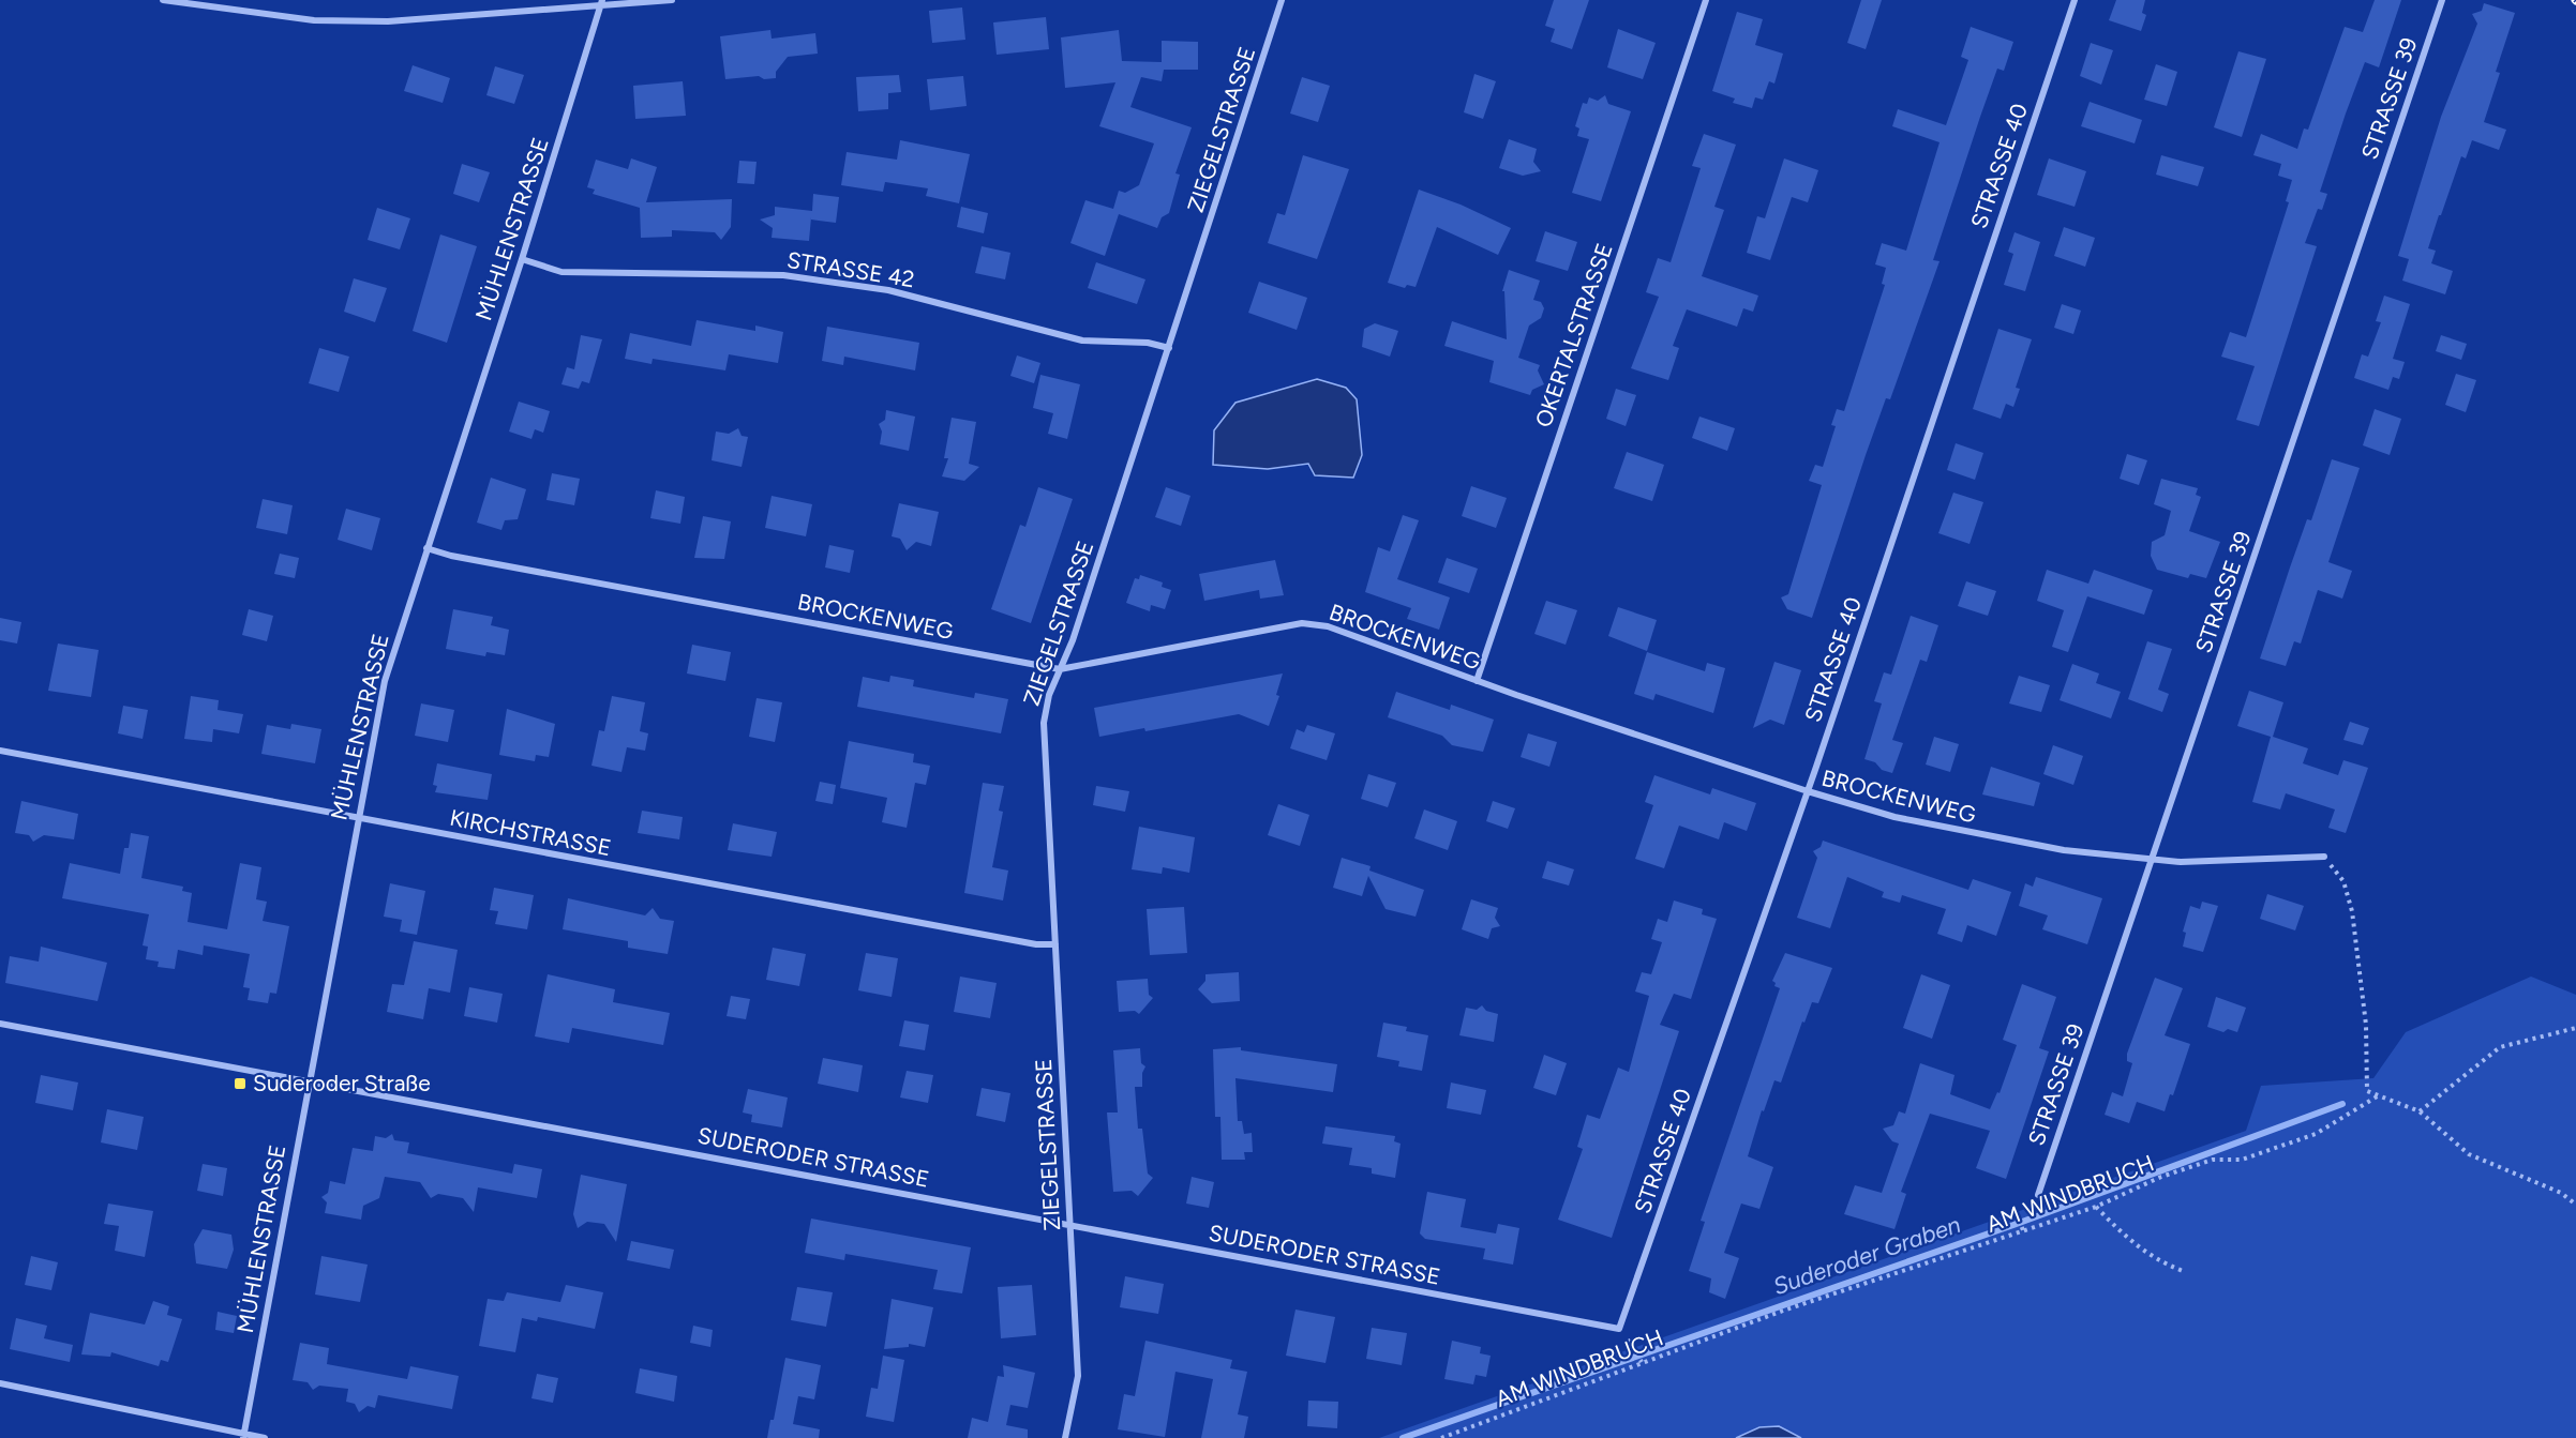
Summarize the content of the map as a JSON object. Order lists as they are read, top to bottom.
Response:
{
  "streets": {
    "street": [
      "STRASSE 39",
      "ZIEGELSTRASSE",
      "STRASSE 40",
      "MÜHLENSTRASSE",
      "STRASSE 42",
      "OKERTALSTRASSE",
      "BROCKENWEG",
      "KIRCHSTRASSE",
      "SUDERODER STRASSE"
    ],
    "path": ["AM WINDBRUCH"]
  },
  "crossings": [
    ["STRASSE 39", "BROCKENWEG"],
    ["ZIEGELSTRASSE", "STRASSE 42"],
    ["ZIEGELSTRASSE", "BROCKENWEG"],
    ["ZIEGELSTRASSE", "KIRCHSTRASSE"],
    ["ZIEGELSTRASSE", "SUDERODER STRASSE"],
    ["STRASSE 40", "BROCKENWEG"],
    ["STRASSE 40", "SUDERODER STRASSE"],
    ["MÜHLENSTRASSE", "STRASSE 42"],
    ["MÜHLENSTRASSE", "BROCKENWEG"],
    ["MÜHLENSTRASSE", "KIRCHSTRASSE"],
    ["MÜHLENSTRASSE", "SUDERODER STRASSE"],
    ["OKERTALSTRASSE", "BROCKENWEG"]
  ],
  "water": ["Suderoder Graben"],
  "places": {
    "transit": ["Suderoder Straße"]
  }
}
